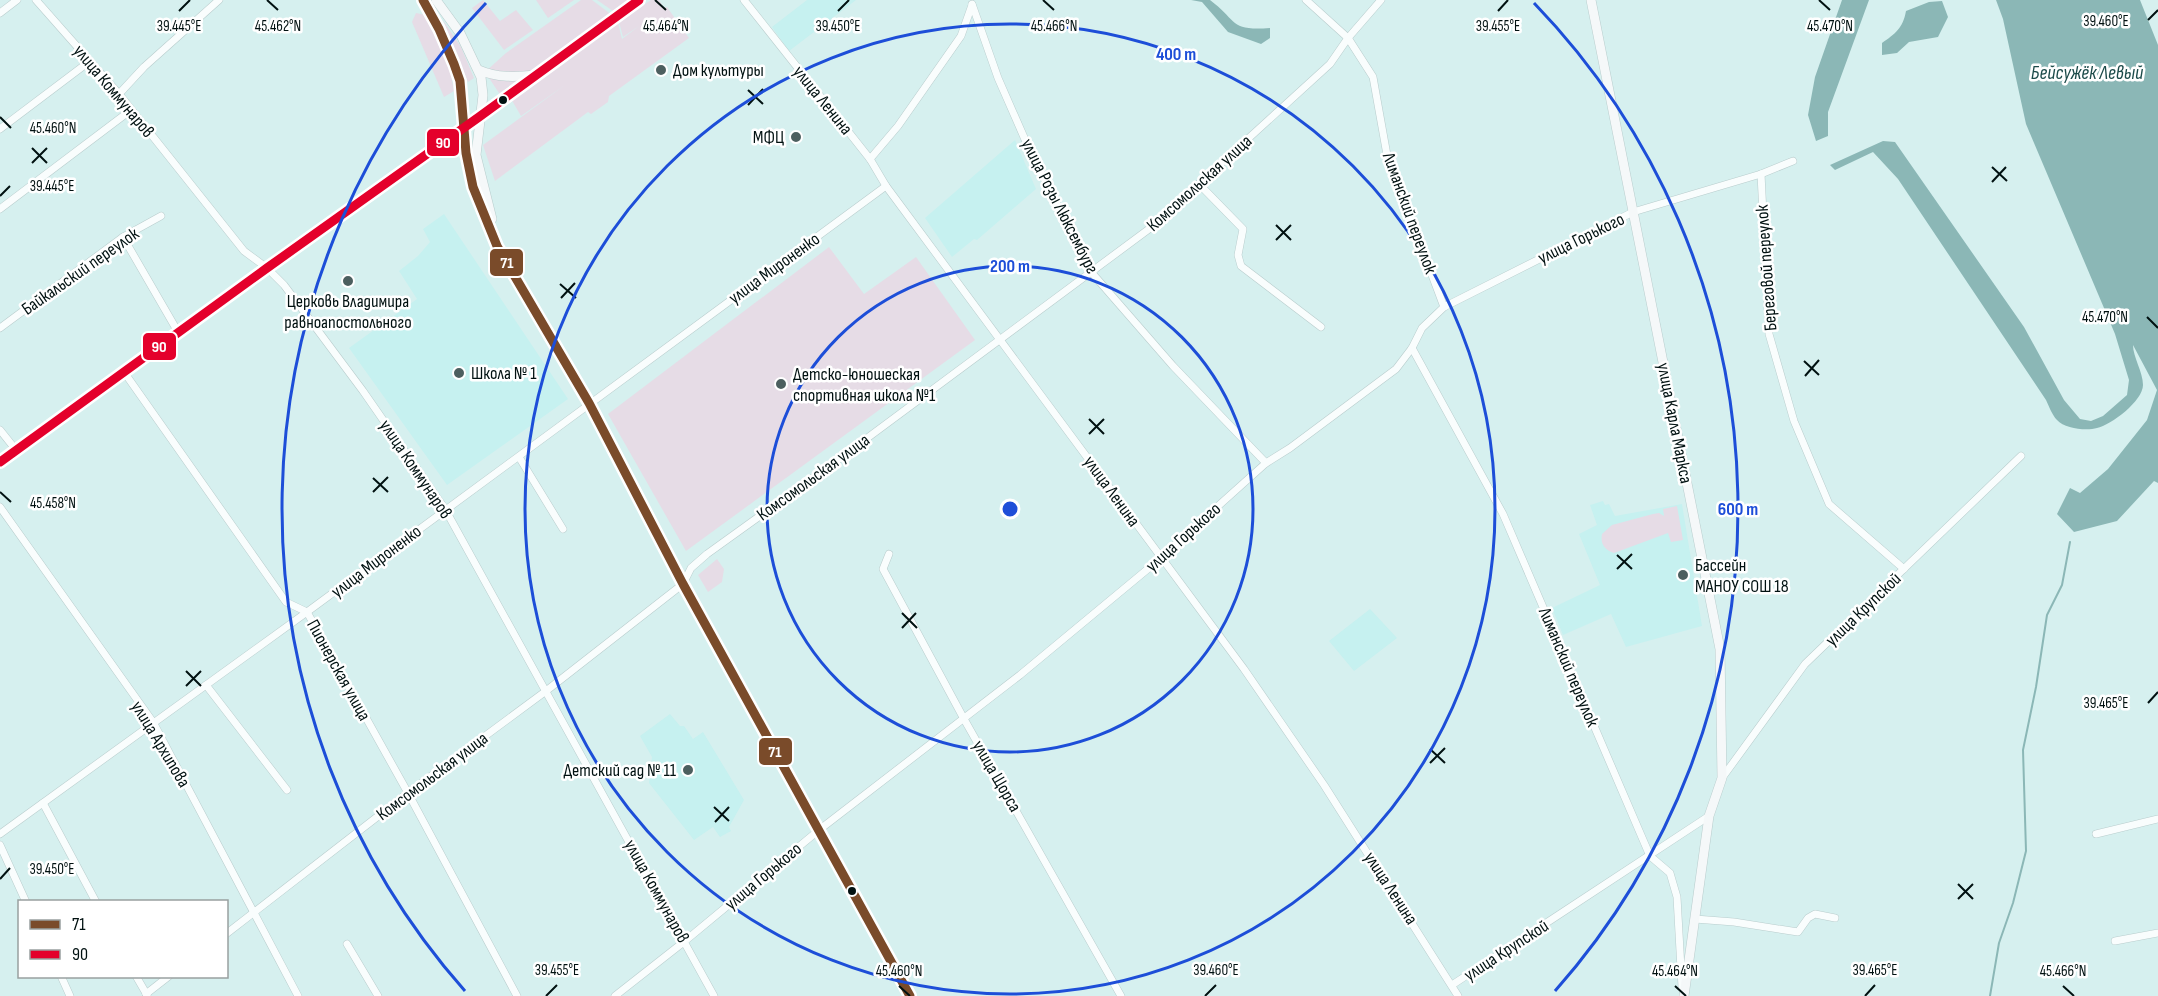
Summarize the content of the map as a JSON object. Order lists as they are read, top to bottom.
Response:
{
  "streets": {
    "main road": ["улица Карла Маркса"],
    "street": [
      "улица Коммунаров",
      "улица Ленина",
      "Комсомольская улица",
      "улица Розы Люксембург",
      "Лиманский переулок",
      "улица Горького",
      "улица Мироненко",
      "Береговой переулок",
      "Байкальский переулок",
      "улица Крупской",
      "Пионерская улица",
      "улица Архипова",
      "улица Щорса"
    ]
  },
  "crossings": [
    ["улица Коммунаров", "Комсомольская улица"],
    ["улица Коммунаров", "улица Горького"],
    ["улица Коммунаров", "улица Мироненко"],
    ["улица Ленина", "Комсомольская улица"],
    ["улица Ленина", "улица Горького"],
    ["улица Ленина", "улица Мироненко"],
    ["улица Ленина", "улица Крупской"],
    ["Комсомольская улица", "улица Розы Люксембург"],
    ["Комсомольская улица", "Лиманский переулок"],
    ["Комсомольская улица", "Пионерская улица"],
    ["Комсомольская улица", "улица Архипова"],
    ["улица Розы Люксембург", "улица Горького"],
    ["Лиманский переулок", "улица Горького"],
    ["Лиманский переулок", "улица Карла Маркса"],
    ["Лиманский переулок", "улица Крупской"],
    ["улица Горького", "Береговой переулок"],
    ["улица Горького", "улица Карла Маркса"],
    ["улица Горького", "улица Щорса"],
    ["улица Мироненко", "Пионерская улица"],
    ["улица Мироненко", "улица Архипова"],
    ["Береговой переулок", "улица Крупской"],
    ["улица Карла Маркса", "улица Крупской"]
  ],
  "water": ["Бейсужёк Левый"],
  "places": [
    "Дом культуры",
    "МФЦ",
    "Церковь Владимира равноапостольного",
    "Школа № 1",
    "Детско-юношеская спортивная школа №1",
    "Бассейн МАНОУ СОШ 18",
    "Детский сад № 11"
  ],
  "lines": ["transit line 71", "transit line 90"],
  "legend": ["71", "90"],
  "coordinates": [
    "39.460°E",
    "45.462°N",
    "45.464°N",
    "45.466°N",
    "45.470°N",
    "39.445°E",
    "39.450°E",
    "39.455°E",
    "45.460°N",
    "45.458°N",
    "39.465°E"
  ],
  "rings": ["400 m", "200 m", "600 m"]
}
